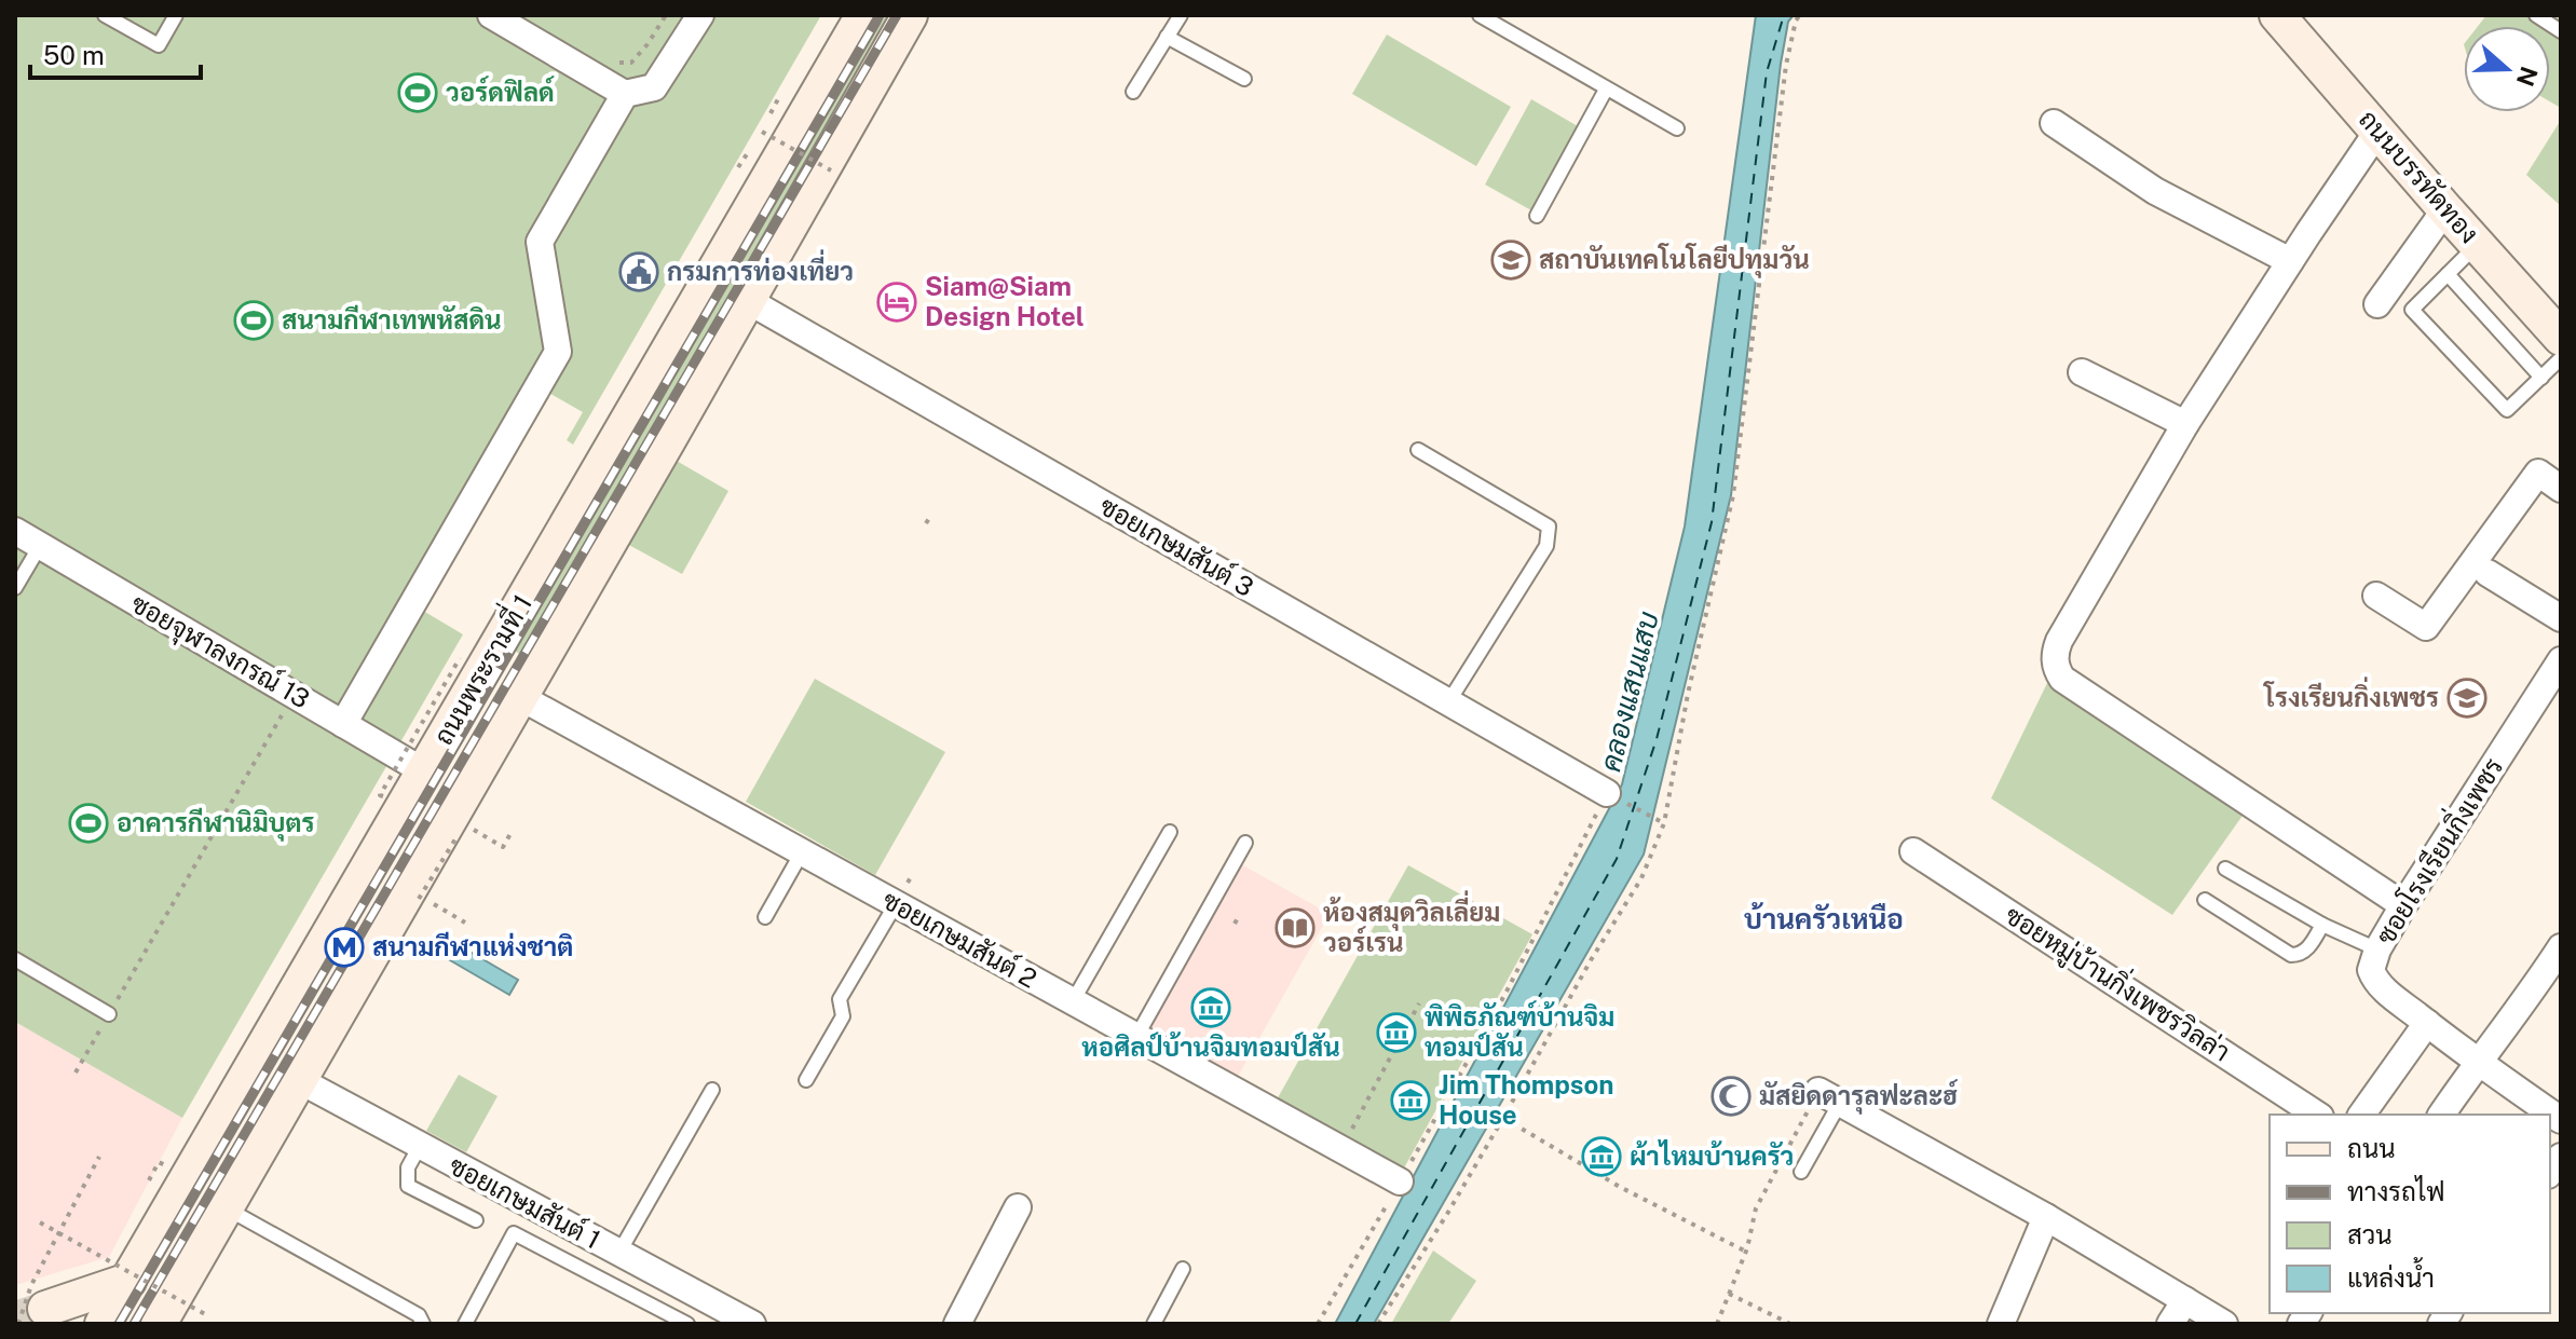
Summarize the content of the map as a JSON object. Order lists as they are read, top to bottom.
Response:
{
  "streets": {
    "main road": ["ถนนบรรทัดทอง", "ถนนพระรามที่ 1"],
    "street": [
      "ซอยเกษมสันต์ 3",
      "ซอยจุฬาลงกรณ์ 13",
      "ซอยโรงเรียนกิ่งเพชร",
      "ซอยเกษมสันต์ 2",
      "ซอยหมู่บ้านกิ่งเพชรวิลล่า",
      "ซอยเกษมสันต์ 1"
    ]
  },
  "crossings": [
    ["ซอยเกษมสันต์ 3", "ถนนพระรามที่ 1"],
    ["ซอยจุฬาลงกรณ์ 13", "ถนนพระรามที่ 1"],
    ["ถนนพระรามที่ 1", "ซอยเกษมสันต์ 2"],
    ["ถนนพระรามที่ 1", "ซอยเกษมสันต์ 1"]
  ],
  "districts": ["บ้านครัวเหนือ"],
  "water": ["คลองแสนแสบ"],
  "places": {
    "sports": ["วอร์ดฟิลด์", "สนามกีฬาเทพหัสดิน", "อาคารกีฬานิมิบุตร"],
    "school or university": ["สถาบันเทคโนโลยีปทุมวัน", "โรงเรียนกิ่งเพชร"],
    "public building": ["กรมการท่องเที่ยว"],
    "hotel": ["Siam@Siam Design Hotel"],
    "library": ["ห้องสมุดวิลเลี่ยม วอร์เรน"],
    "metro station": ["สนามกีฬาแห่งชาติ"],
    "museum": [
      "หอศิลป์บ้านจิมทอมป์สัน",
      "พิพิธภัณฑ์บ้านจิม ทอมป์สัน",
      "Jim Thompson House",
      "ผ้าไหมบ้านครัว"
    ],
    "mosque": ["มัสยิดดารุลฟะละฮ์"]
  },
  "legend": [
    "ถนน",
    "ทางรถไฟ",
    "สวน",
    "แหล่งน้ำ"
  ],
  "scale_bar": "50 m",
  "north": "right"
}
